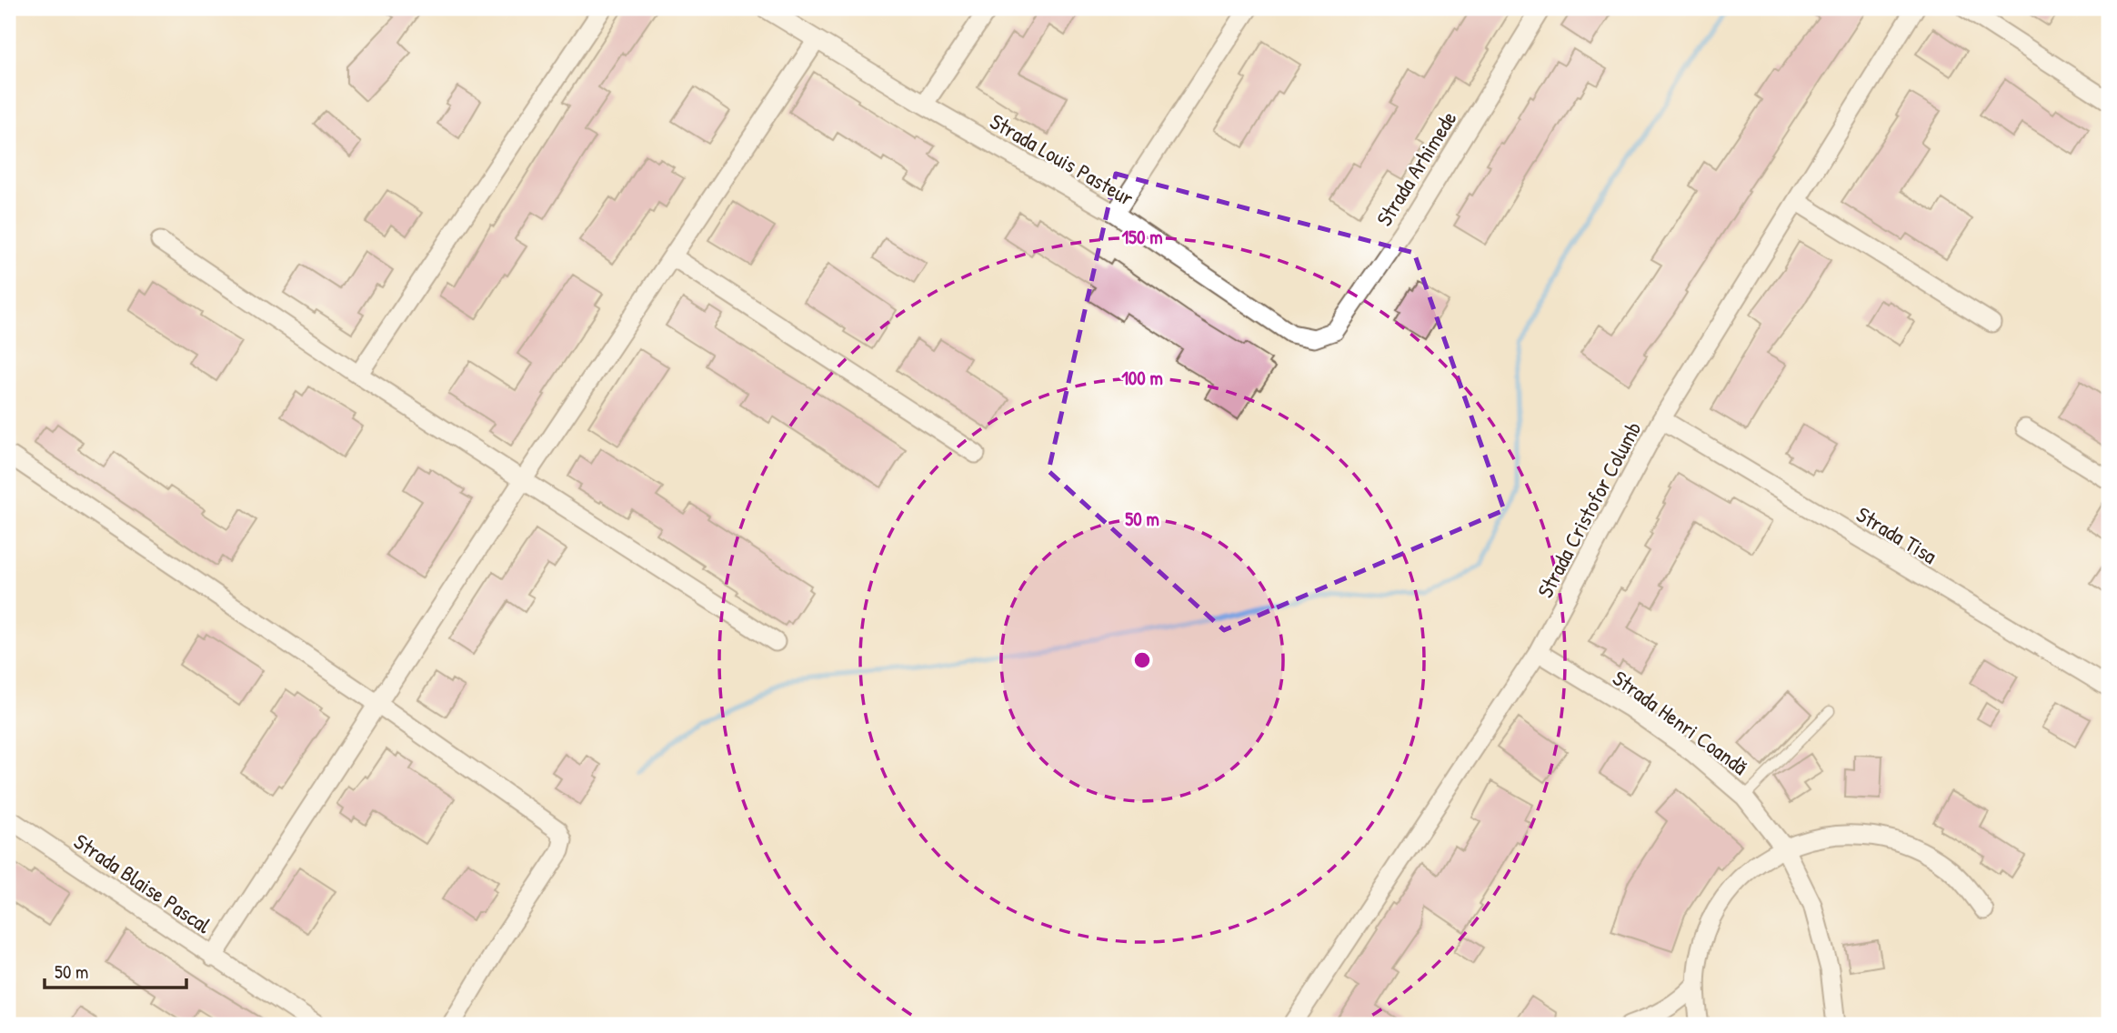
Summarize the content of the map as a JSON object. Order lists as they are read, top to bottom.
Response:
{
  "streets": {
    "street": [
      "Strada Louis Pasteur",
      "Strada Arhimede",
      "Strada Cristofor Columb",
      "Strada Tisa",
      "Strada Henri Coandă",
      "Strada Blaise Pascal"
    ]
  },
  "crossings": [
    ["Strada Louis Pasteur", "Strada Arhimede"],
    ["Strada Cristofor Columb", "Strada Tisa"],
    ["Strada Cristofor Columb", "Strada Henri Coandă"]
  ],
  "scale_bar": "50 m",
  "rings": ["150 m", "100 m", "50 m"]
}
